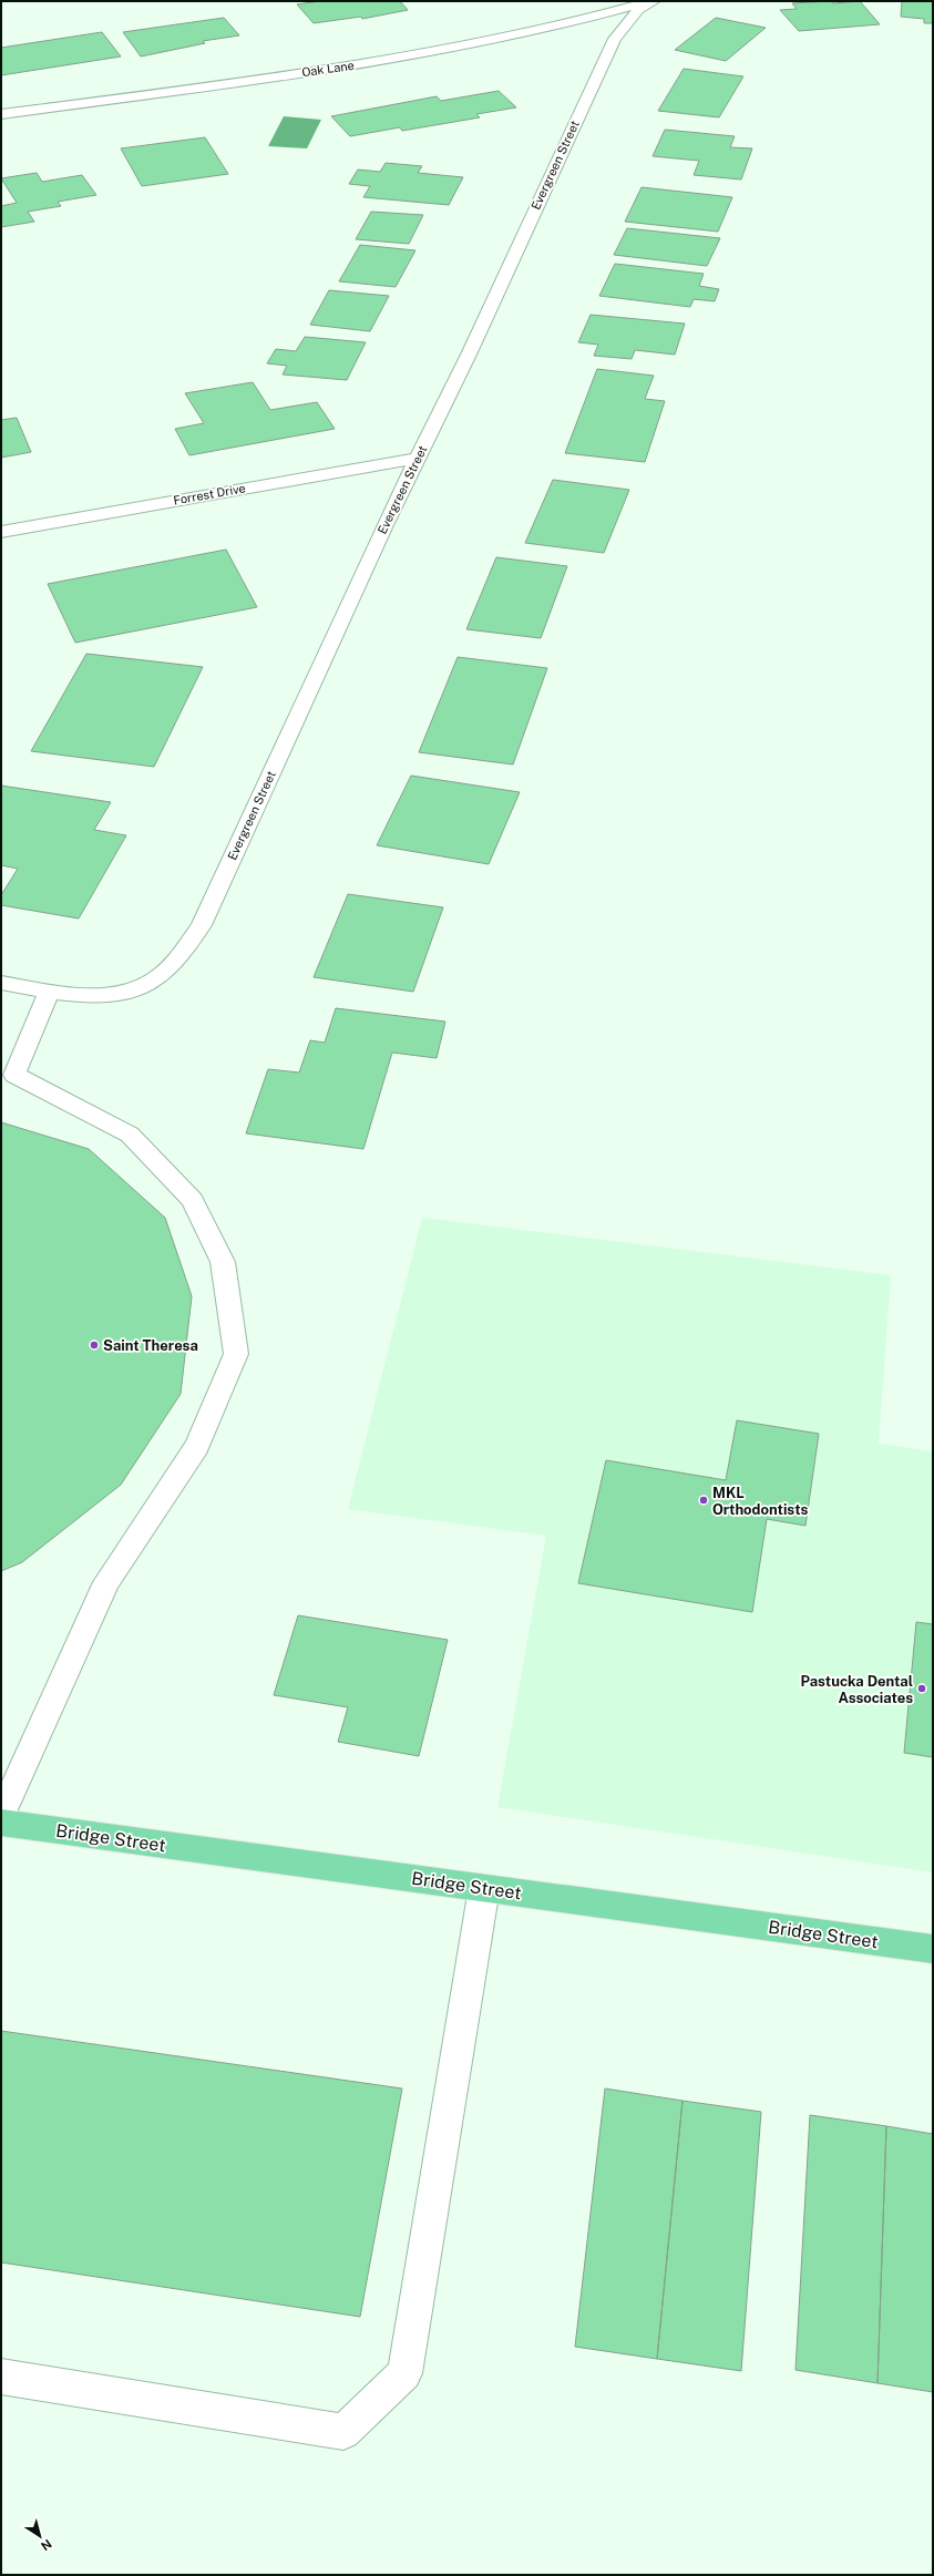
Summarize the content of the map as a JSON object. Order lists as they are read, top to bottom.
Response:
{
  "streets": {
    "main road": ["Bridge Street"],
    "street": ["Oak Lane", "Evergreen Street", "Forrest Drive"]
  },
  "crossings": [
    ["Oak Lane", "Evergreen Street"],
    ["Evergreen Street", "Forrest Drive"]
  ],
  "places": ["Saint Theresa", "MKL Orthodontists", "Pastucka Dental Associates"],
  "north": "bottom right"
}
